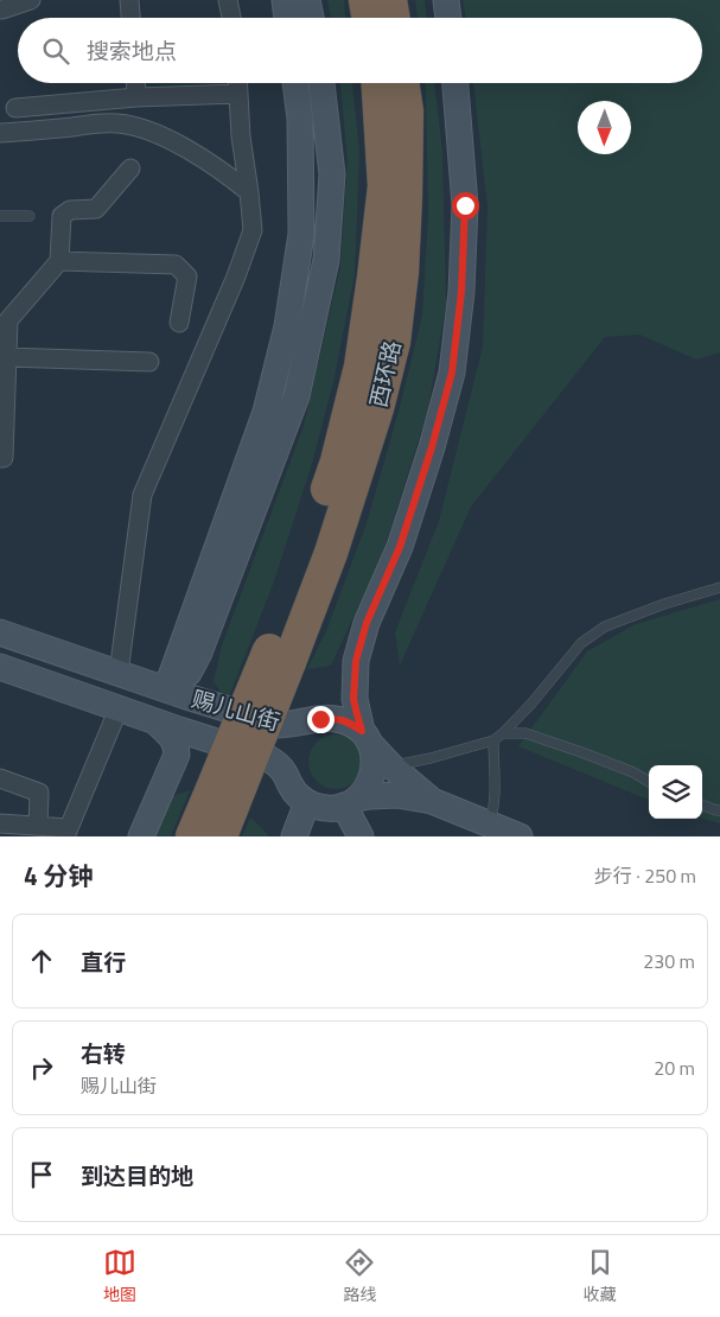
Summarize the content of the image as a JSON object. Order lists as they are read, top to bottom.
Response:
{
  "streets": {
    "highway": ["西环路"],
    "main road": ["赐儿山街"]
  },
  "north": "bottom",
  "page": {
    "search": "搜索地点",
    "heading": ["4 分钟", "步行 · 250 m"],
    "list": [
      ["直行", "230 m"],
      ["右转", "赐儿山街", "20 m"],
      "到达目的地"
    ],
    "nav": ["地图", "路线", "收藏"]
  }
}
